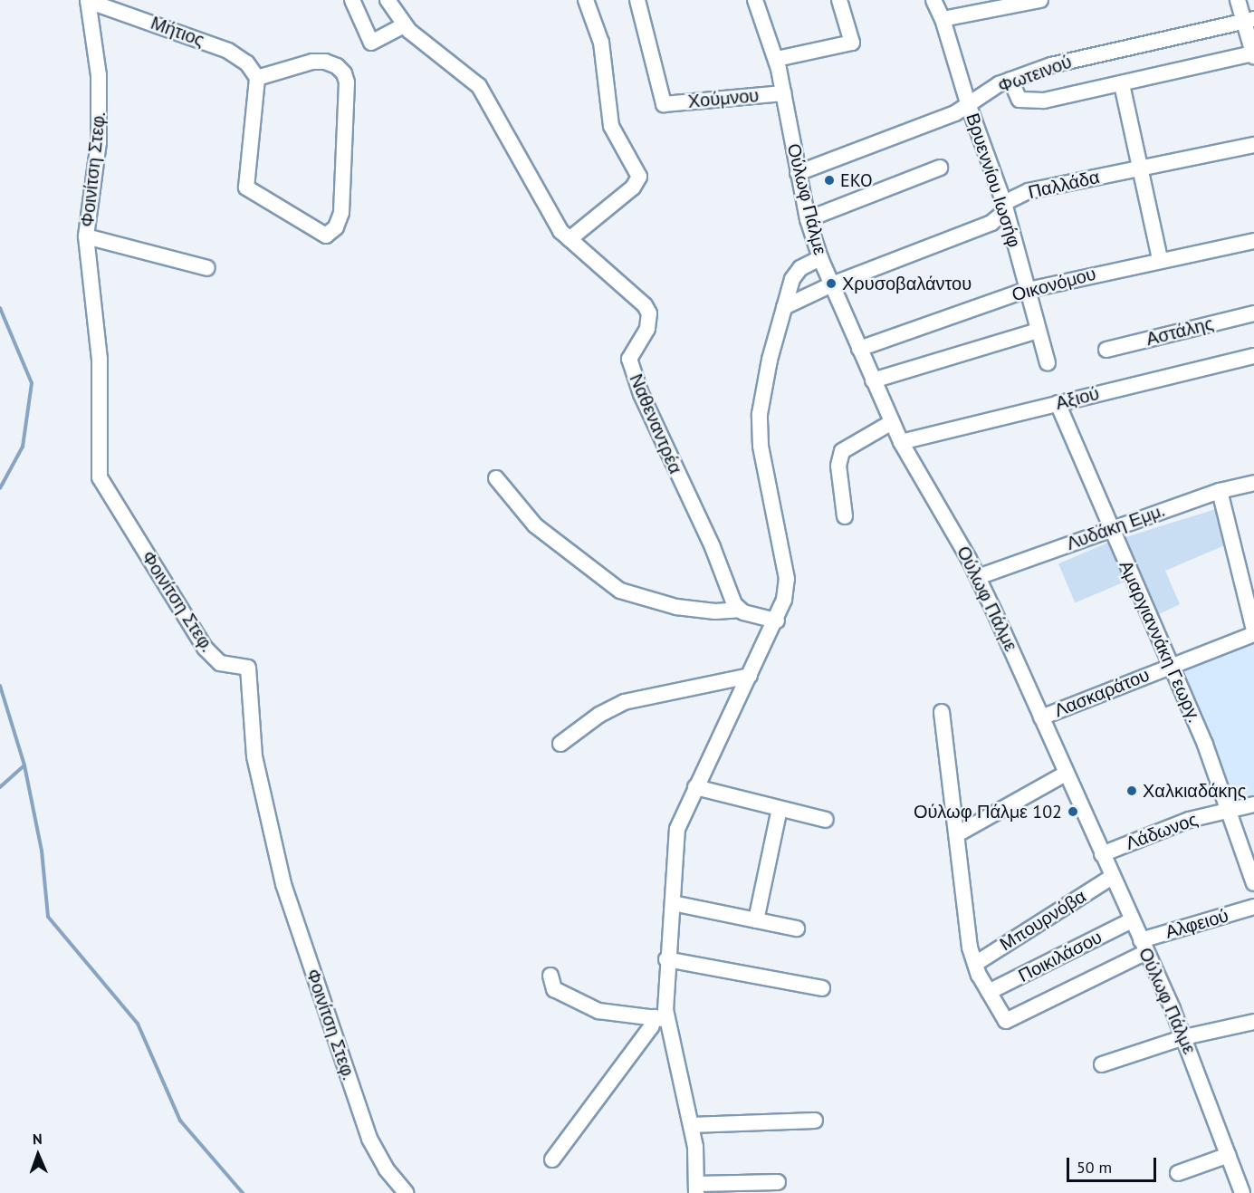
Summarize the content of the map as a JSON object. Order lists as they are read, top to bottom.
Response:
{
  "streets": {
    "street": [
      "Μήτιος",
      "Φωτεινού",
      "Χούμνου",
      "Φοινίτση Στεφ.",
      "Βρυεννίου Ιωσήφ",
      "Παλλάδα",
      "Ούλωφ Πάλμε",
      "Οικονόμου",
      "Αστάλης",
      "Αξιού",
      "Ναθεναντρέα",
      "Λυδάκη Εμμ.",
      "Αμαργιαννάκη Γεωργ.",
      "Λασκαράτου",
      "Λάδωνος",
      "Μπουρνόβα",
      "Αλφειού",
      "Ποικιλάσου"
    ]
  },
  "crossings": [
    ["Μήτιος", "Φοινίτση Στεφ."],
    ["Φωτεινού", "Βρυεννίου Ιωσήφ"],
    ["Φωτεινού", "Ούλωφ Πάλμε"],
    ["Χούμνου", "Ούλωφ Πάλμε"],
    ["Βρυεννίου Ιωσήφ", "Παλλάδα"],
    ["Βρυεννίου Ιωσήφ", "Οικονόμου"],
    ["Παλλάδα", "Ούλωφ Πάλμε"],
    ["Ούλωφ Πάλμε", "Οικονόμου"],
    ["Ούλωφ Πάλμε", "Αξιού"],
    ["Ούλωφ Πάλμε", "Λυδάκη Εμμ."],
    ["Ούλωφ Πάλμε", "Λασκαράτου"],
    ["Ούλωφ Πάλμε", "Λάδωνος"],
    ["Ούλωφ Πάλμε", "Μπουρνόβα"],
    ["Ούλωφ Πάλμε", "Αλφειού"],
    ["Ούλωφ Πάλμε", "Ποικιλάσου"],
    ["Αξιού", "Αμαργιαννάκη Γεωργ."],
    ["Λυδάκη Εμμ.", "Αμαργιαννάκη Γεωργ."],
    ["Αμαργιαννάκη Γεωργ.", "Λασκαράτου"],
    ["Αμαργιαννάκη Γεωργ.", "Λάδωνος"],
    ["Αλφειού", "Ποικιλάσου"]
  ],
  "places": [
    "EKO",
    "Χρυσοβαλάντου",
    "Χαλκιαδάκης",
    "Ούλωφ Πάλμε 102"
  ],
  "scale_bar": "50 m",
  "north": "top"
}
